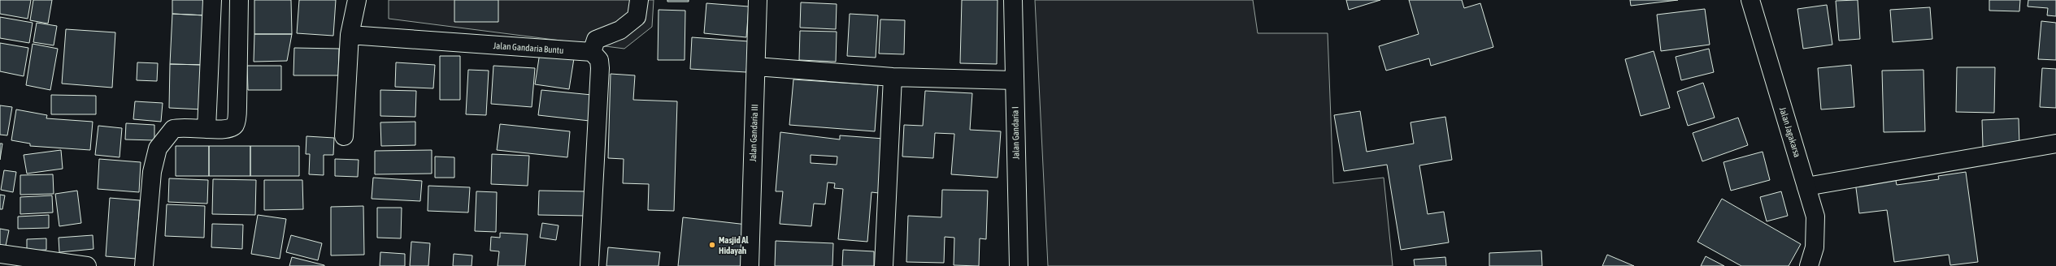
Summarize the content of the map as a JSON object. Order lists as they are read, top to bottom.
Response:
{
  "streets": {
    "street": [
      "Jalan Gandaria Buntu",
      "Jalan Jagakarsa",
      "Jalan Gandaria III",
      "Jalan Gandaria I"
    ]
  },
  "places": ["Masjid Al Hidayah"]
}
